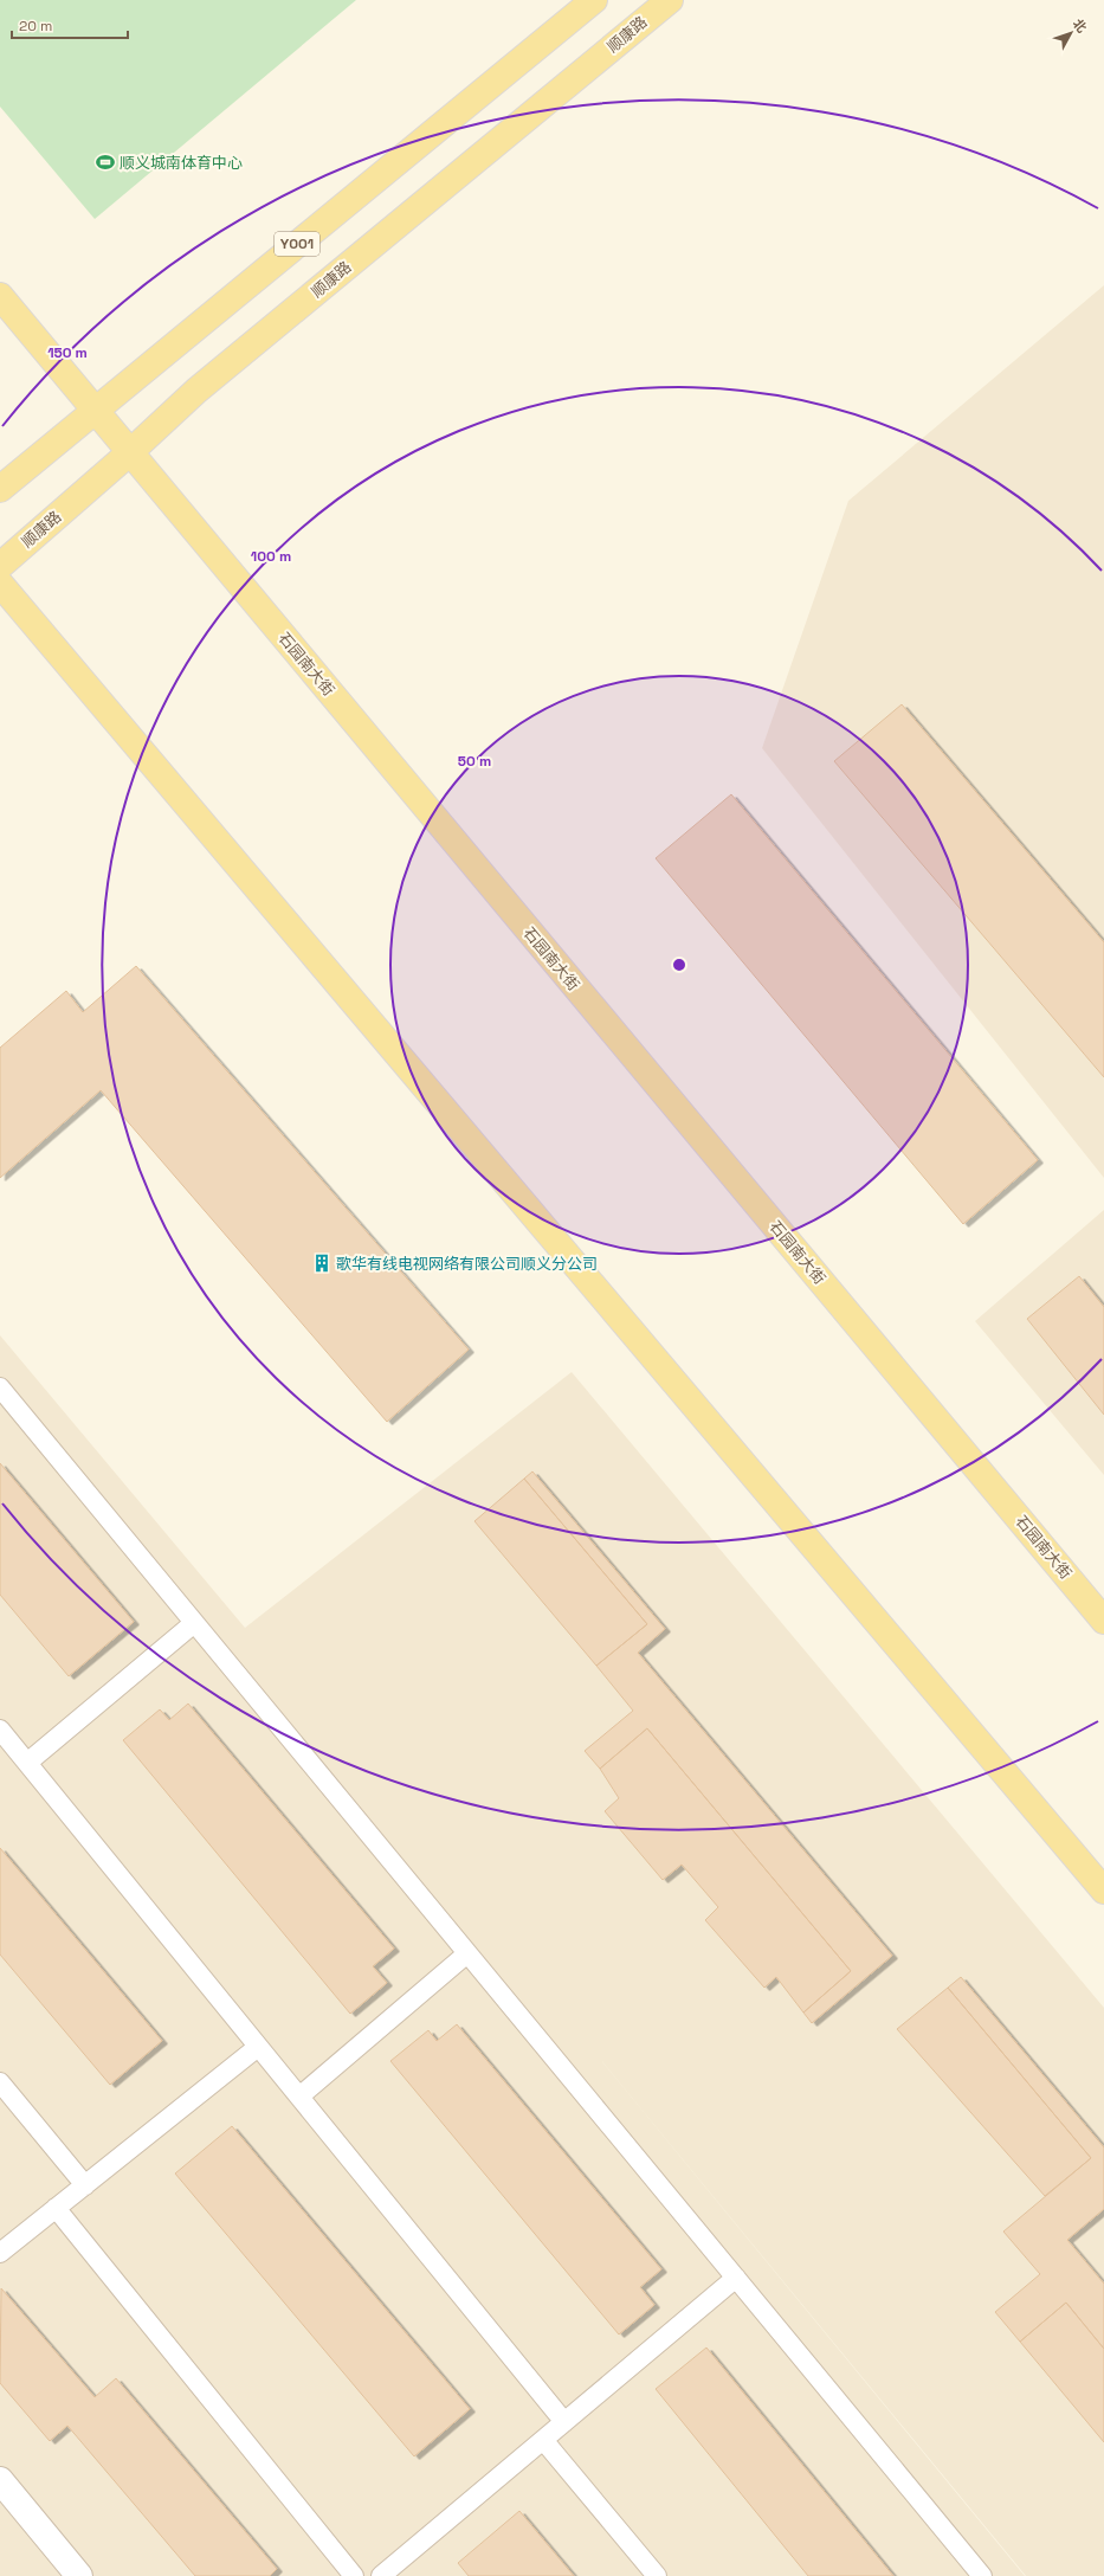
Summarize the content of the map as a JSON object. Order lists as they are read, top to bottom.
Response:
{
  "streets": {
    "main road": ["顺康路", "Y001", "石园南大街"]
  },
  "crossings": [
    ["顺康路", "石园南大街"],
    ["Y001", "石园南大街"]
  ],
  "places": {
    "sports": ["顺义城南体育中心"],
    "building": ["歌华有线电视网络有限公司顺义分公司"]
  },
  "scale_bar": "20 m",
  "north": "top right",
  "rings": ["150 m", "100 m", "50 m"]
}
